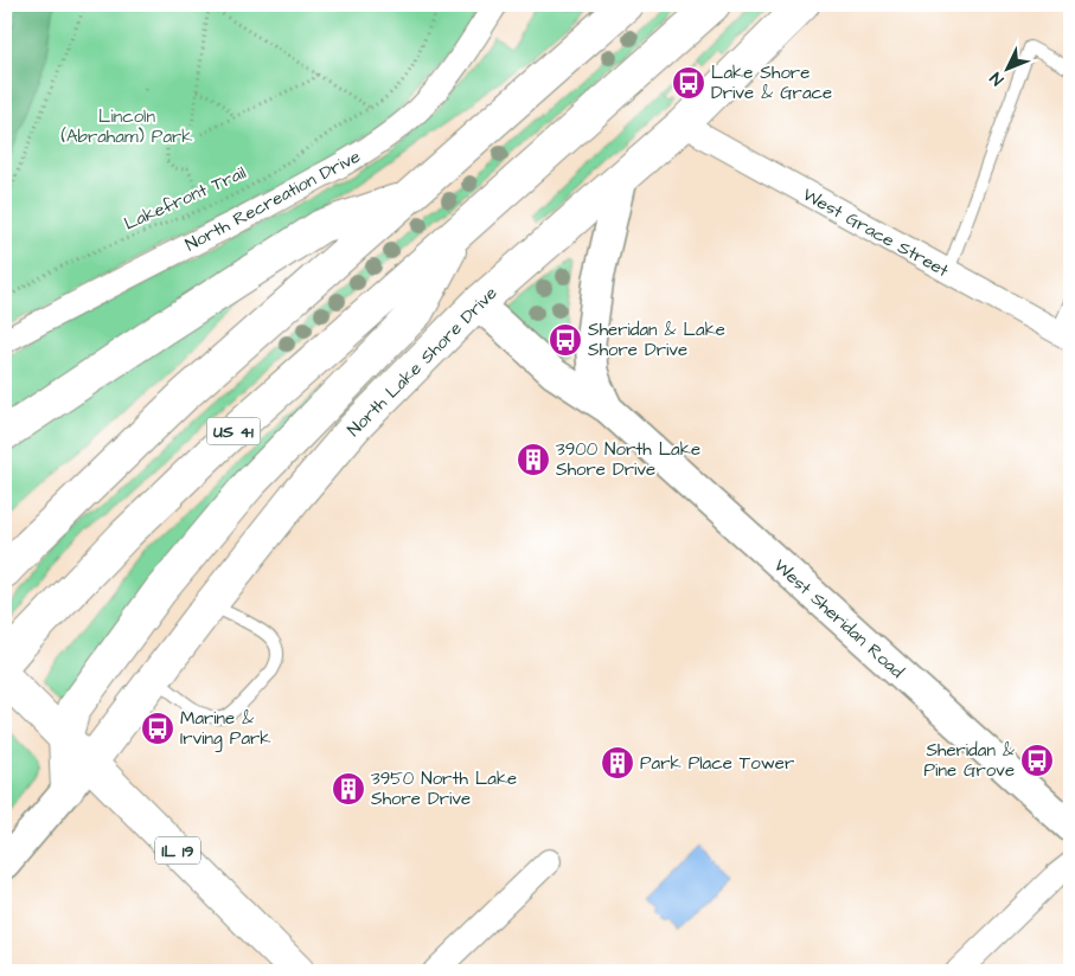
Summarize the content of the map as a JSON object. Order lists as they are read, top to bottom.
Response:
{
  "streets": {
    "main road": ["North Lake Shore Drive", "US 41", "IL 19"],
    "street": ["North Recreation Drive", "West Grace Street", "West Sheridan Road"],
    "path": ["Lakefront Trail"]
  },
  "crossings": [
    ["West Grace Street", "North Lake Shore Drive"],
    ["North Lake Shore Drive", "West Sheridan Road"],
    ["North Lake Shore Drive", "IL 19"]
  ],
  "parks": ["Lincoln (Abraham) Park"],
  "places": {
    "bus stop": [
      "Lake Shore Drive & Grace",
      "Sheridan & Lake Shore Drive",
      "Marine & Irving Park",
      "Sheridan & Pine Grove"
    ],
    "building": ["3900 North Lake Shore Drive", "Park Place Tower", "3950 North Lake Shore Drive"]
  },
  "north": "bottom left"
}
